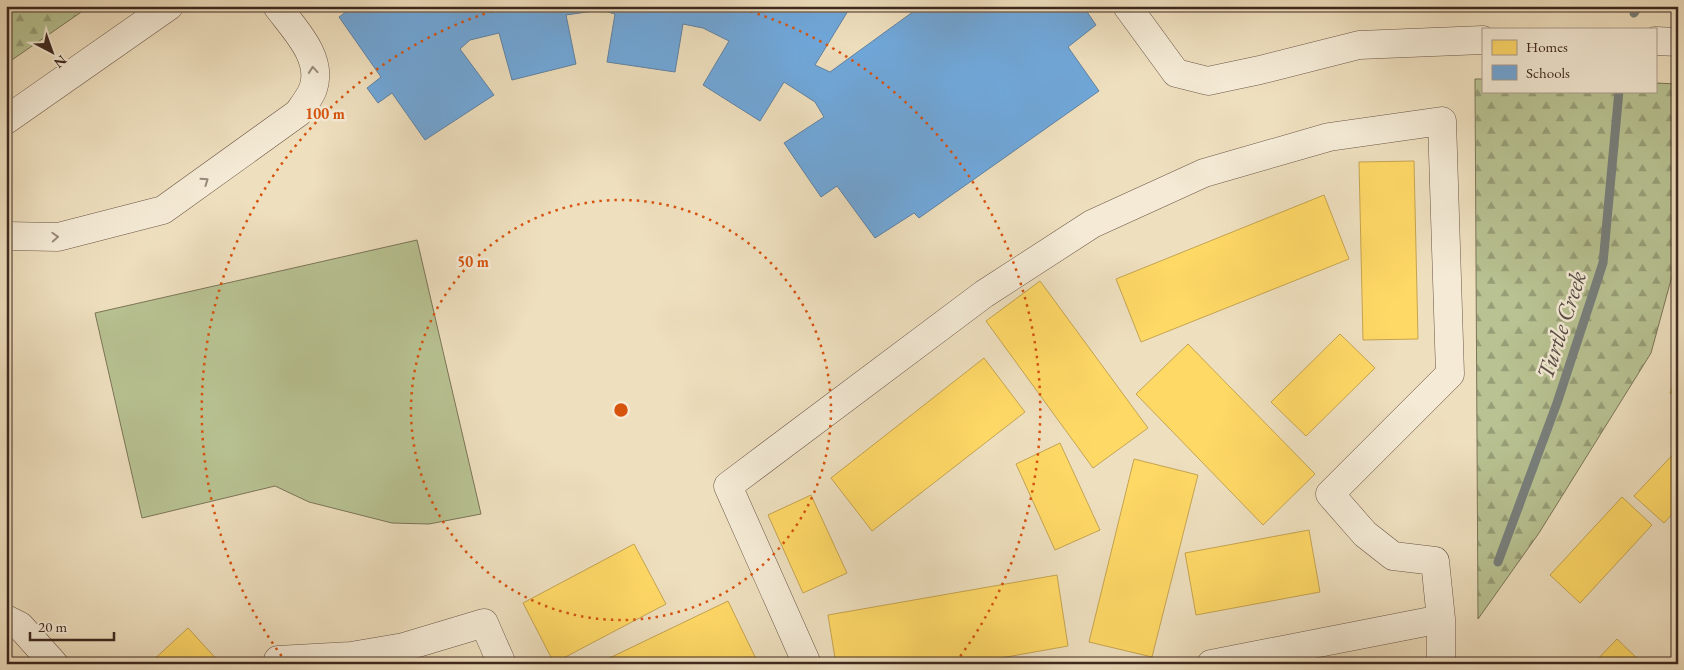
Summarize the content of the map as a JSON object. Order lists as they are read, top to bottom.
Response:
{
  "water": ["Turtle Creek"],
  "legend": ["Homes", "Schools"],
  "scale_bar": "20 m",
  "north": "bottom right",
  "rings": ["100 m", "50 m"]
}
